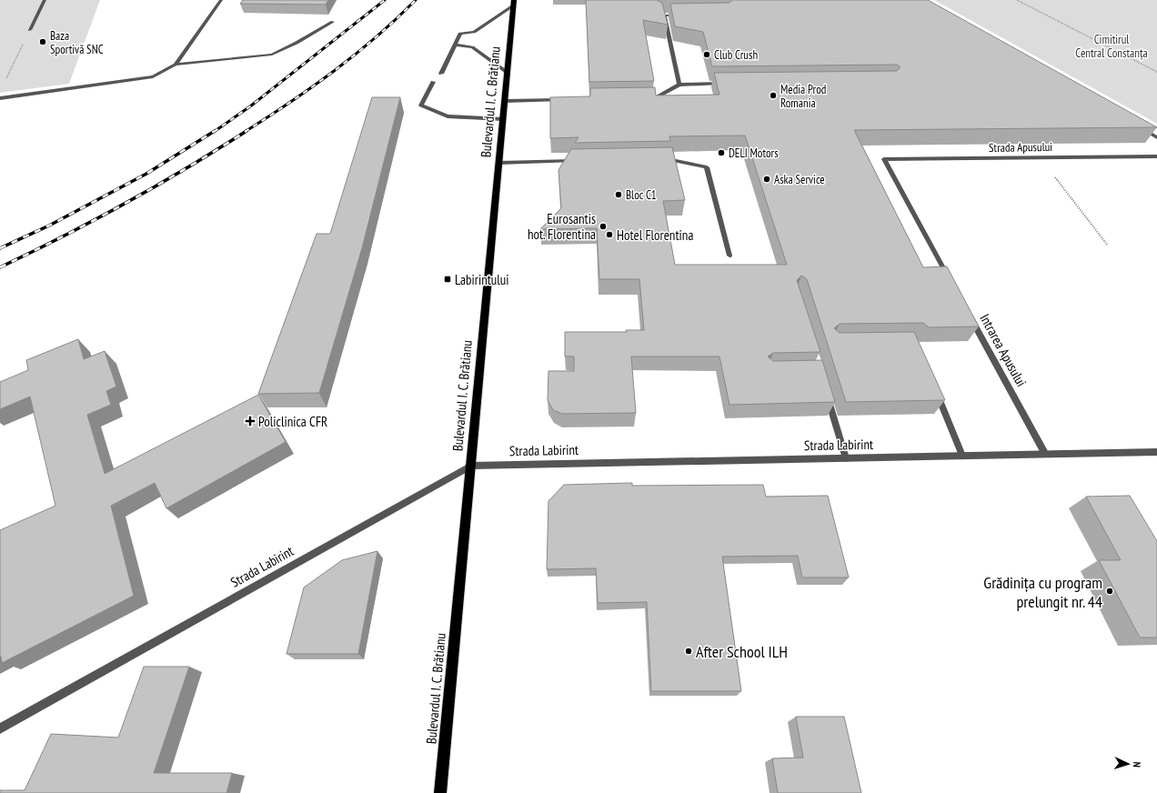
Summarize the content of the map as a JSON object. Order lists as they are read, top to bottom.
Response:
{
  "streets": {
    "main road": ["Bulevardul I. C. Brătianu"],
    "street": ["Strada Apusului", "Intrarea Apusului", "Strada Labirint"]
  },
  "crossings": [
    ["Bulevardul I. C. Brătianu", "Strada Labirint"],
    ["Intrarea Apusului", "Strada Labirint"]
  ],
  "parks": ["Cimitirul Central Constanța"],
  "places": {
    "other": [
      "Baza Sportivă SNC",
      "Club Crush",
      "Media Prod Romania",
      "DELI Motors",
      "Aska Service",
      "Bloc C1",
      "Eurosantis hot. Florentina",
      "Hotel Florentina",
      "Grădinița cu program prelungit nr. 44",
      "After School ILH"
    ],
    "transit": ["Labirintului"],
    "health": ["Policlinica CFR"]
  },
  "north": "right"
}
